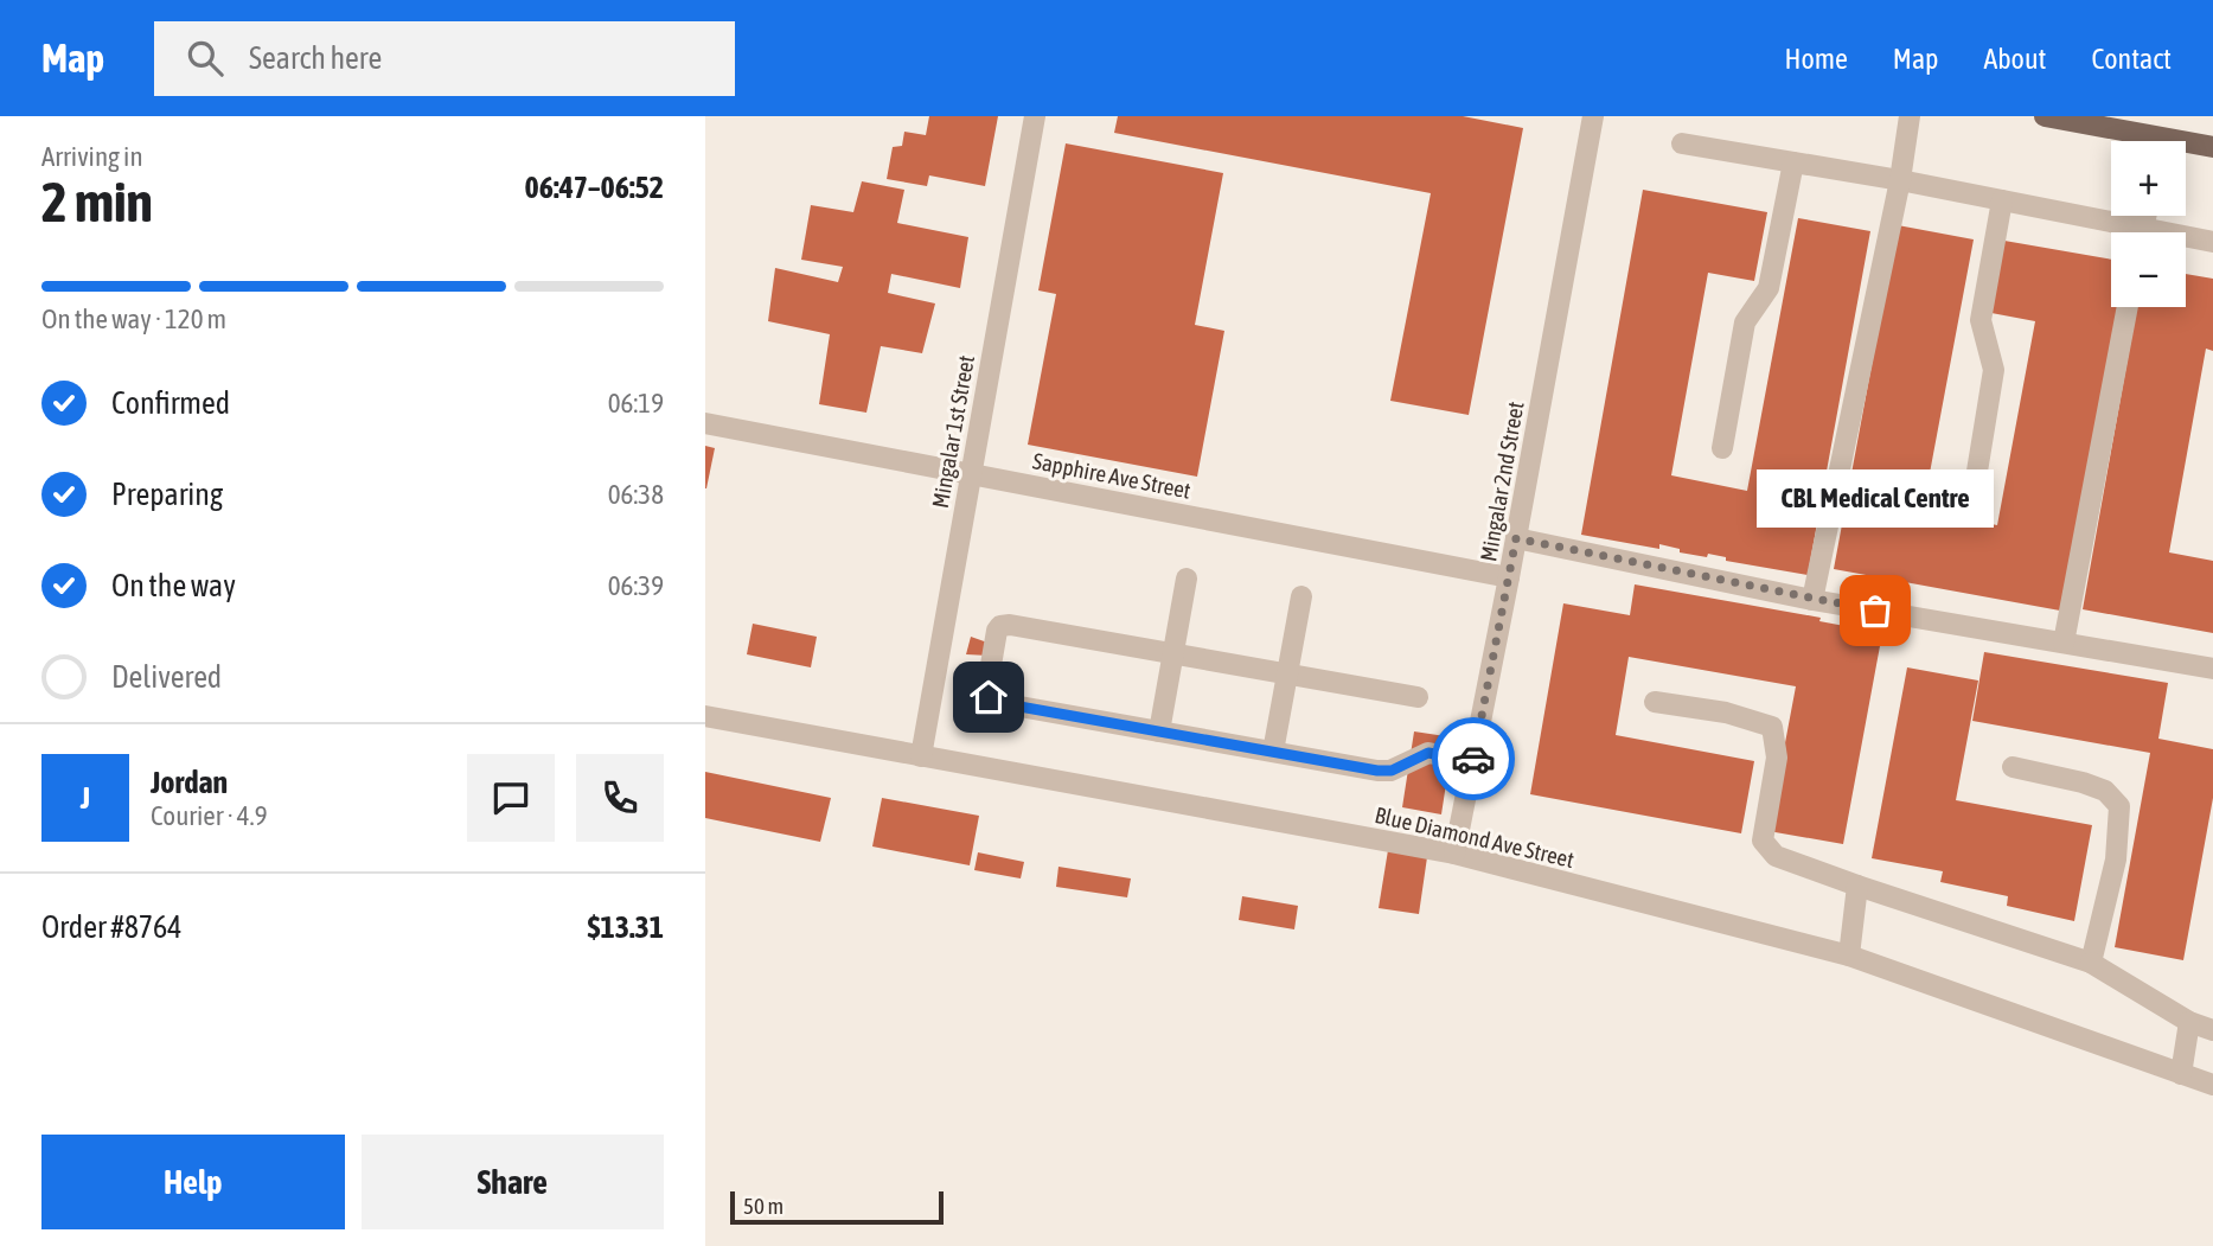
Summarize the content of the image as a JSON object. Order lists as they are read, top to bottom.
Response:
{
  "streets": {
    "street": [
      "Mingalar 1st Street",
      "Sapphire Ave Street",
      "Mingalar 2nd Street",
      "Blue Diamond Ave Street"
    ]
  },
  "crossings": [
    ["Mingalar 1st Street", "Sapphire Ave Street"],
    ["Mingalar 1st Street", "Blue Diamond Ave Street"],
    ["Sapphire Ave Street", "Mingalar 2nd Street"],
    ["Mingalar 2nd Street", "Blue Diamond Ave Street"]
  ],
  "places": ["CBL Medical Centre"],
  "scale_bar": "50 m",
  "page": {
    "header": "Map",
    "search": "Search here",
    "nav": [
      "Home",
      "Map",
      "About",
      "Contact"
    ],
    "heading": ["2 min", "Arriving in", "06:47–06:52"],
    "panel": [
      "Jordan",
      "Courier · 4.9",
      "Order #8764",
      "$13.31"
    ],
    "map_buttons": ["+", "−"],
    "bar": "On the way · 120 m",
    "list": [
      ["Confirmed", "06:19"],
      ["Preparing", "06:38"],
      ["On the way", "06:39"],
      "Delivered"
    ],
    "bubble": "CBL Medical Centre",
    "round": "J",
    "buttons": ["Help", "Share"],
    "scale": "50 m"
  }
}
